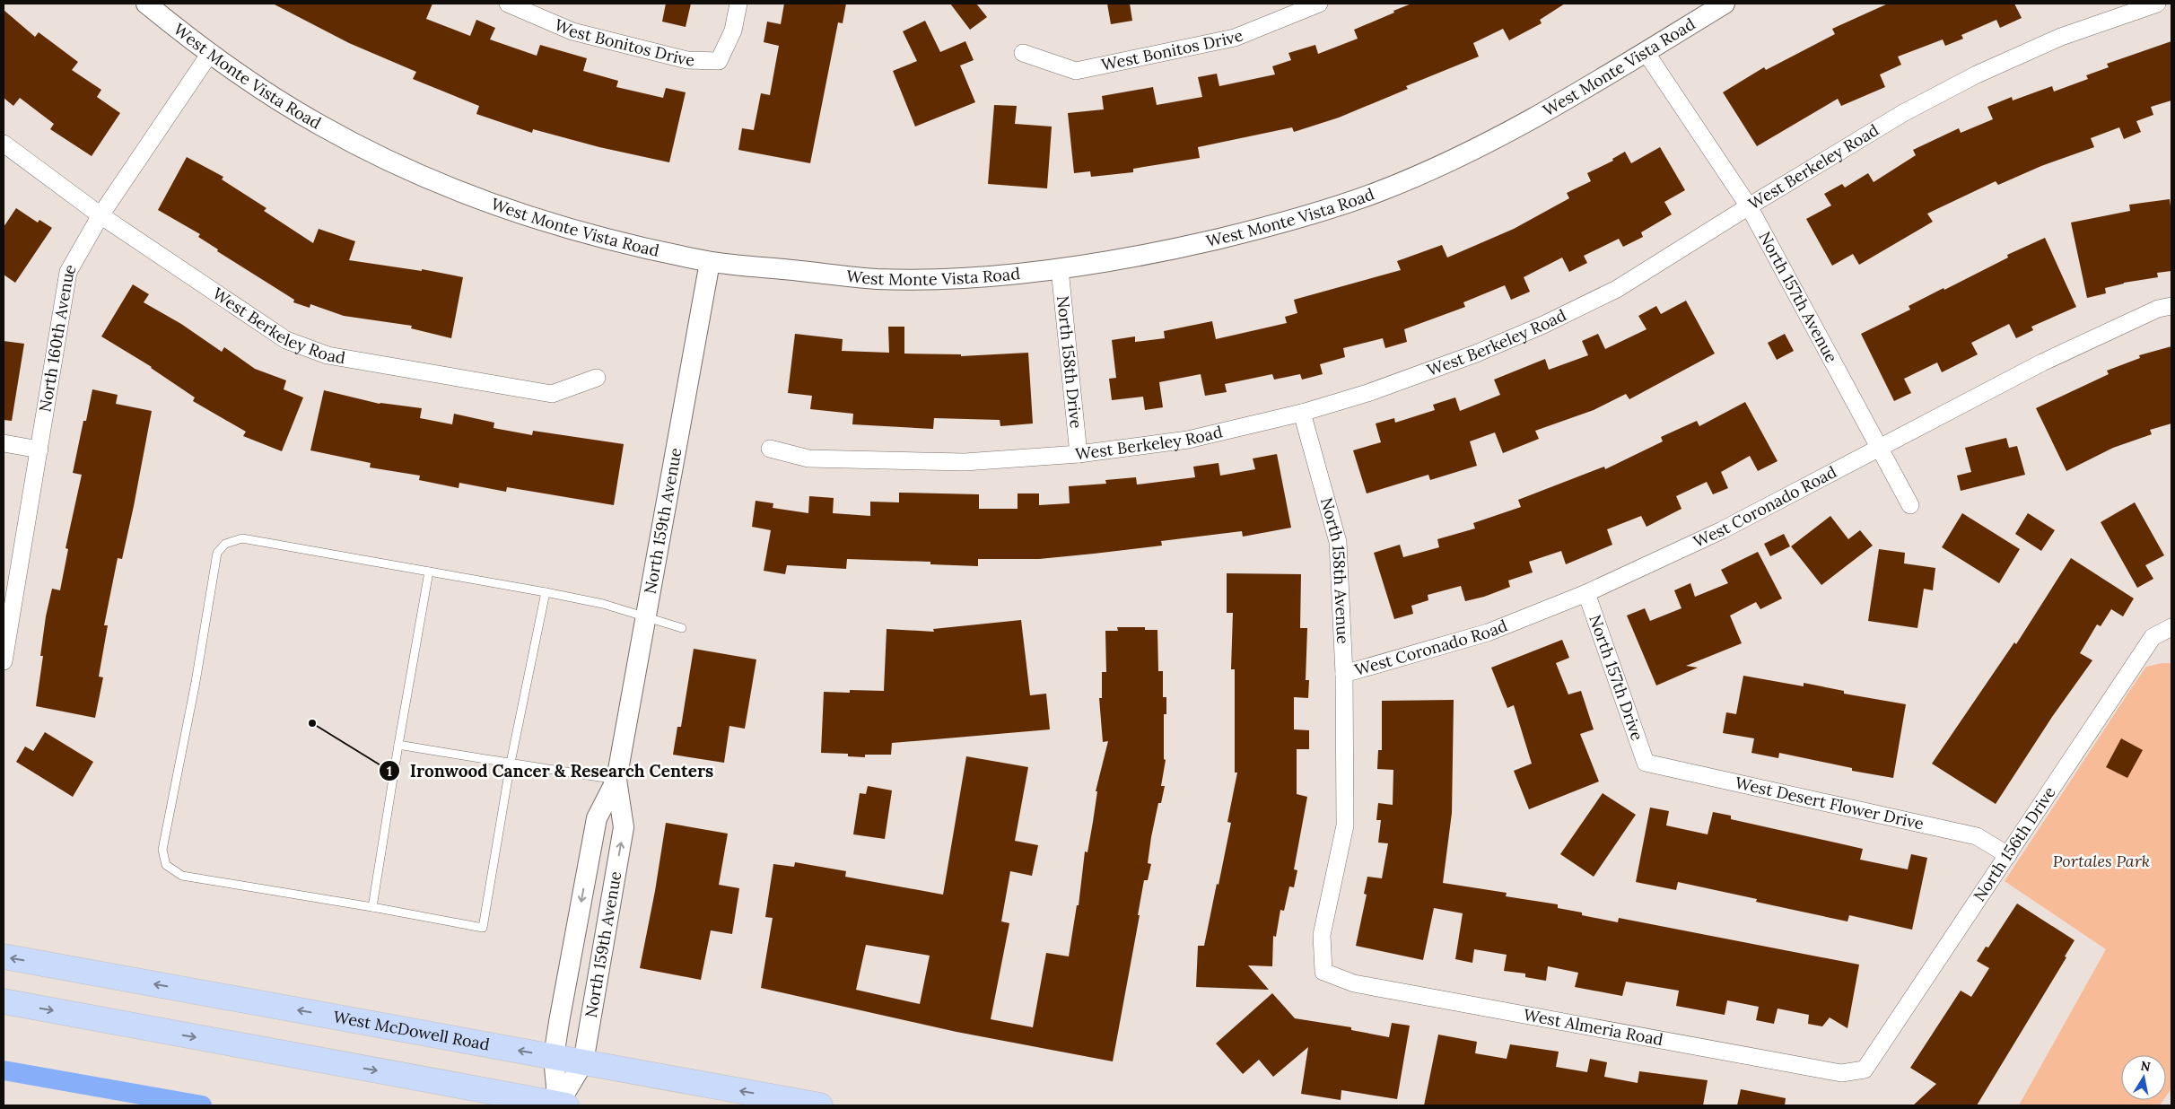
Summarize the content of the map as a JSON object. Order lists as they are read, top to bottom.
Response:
{
  "streets": {
    "main road": ["West McDowell Road"],
    "street": [
      "West Bonitos Drive",
      "West Monte Vista Road",
      "West Berkeley Road",
      "North 157th Avenue",
      "North 160th Avenue",
      "North 158th Drive",
      "West Coronado Road",
      "North 159th Avenue",
      "North 158th Avenue",
      "North 157th Drive",
      "West Desert Flower Drive",
      "North 156th Drive",
      "West Almeria Road"
    ]
  },
  "crossings": [
    ["West Monte Vista Road", "North 157th Avenue"],
    ["West Monte Vista Road", "North 160th Avenue"],
    ["West Monte Vista Road", "North 158th Drive"],
    ["West Monte Vista Road", "North 159th Avenue"],
    ["West Berkeley Road", "North 157th Avenue"],
    ["West Berkeley Road", "North 160th Avenue"],
    ["West Berkeley Road", "North 158th Drive"],
    ["West Berkeley Road", "North 158th Avenue"],
    ["North 157th Avenue", "West Coronado Road"],
    ["West Coronado Road", "North 158th Avenue"],
    ["West Coronado Road", "North 157th Drive"],
    ["North 159th Avenue", "West McDowell Road"],
    ["North 158th Avenue", "West Almeria Road"],
    ["North 157th Drive", "West Desert Flower Drive"],
    ["West Desert Flower Drive", "North 156th Drive"],
    ["North 156th Drive", "West Almeria Road"]
  ],
  "parks": ["Portales Park"],
  "places": ["Ironwood Cancer & Research Centers"],
  "north": "top"
}
